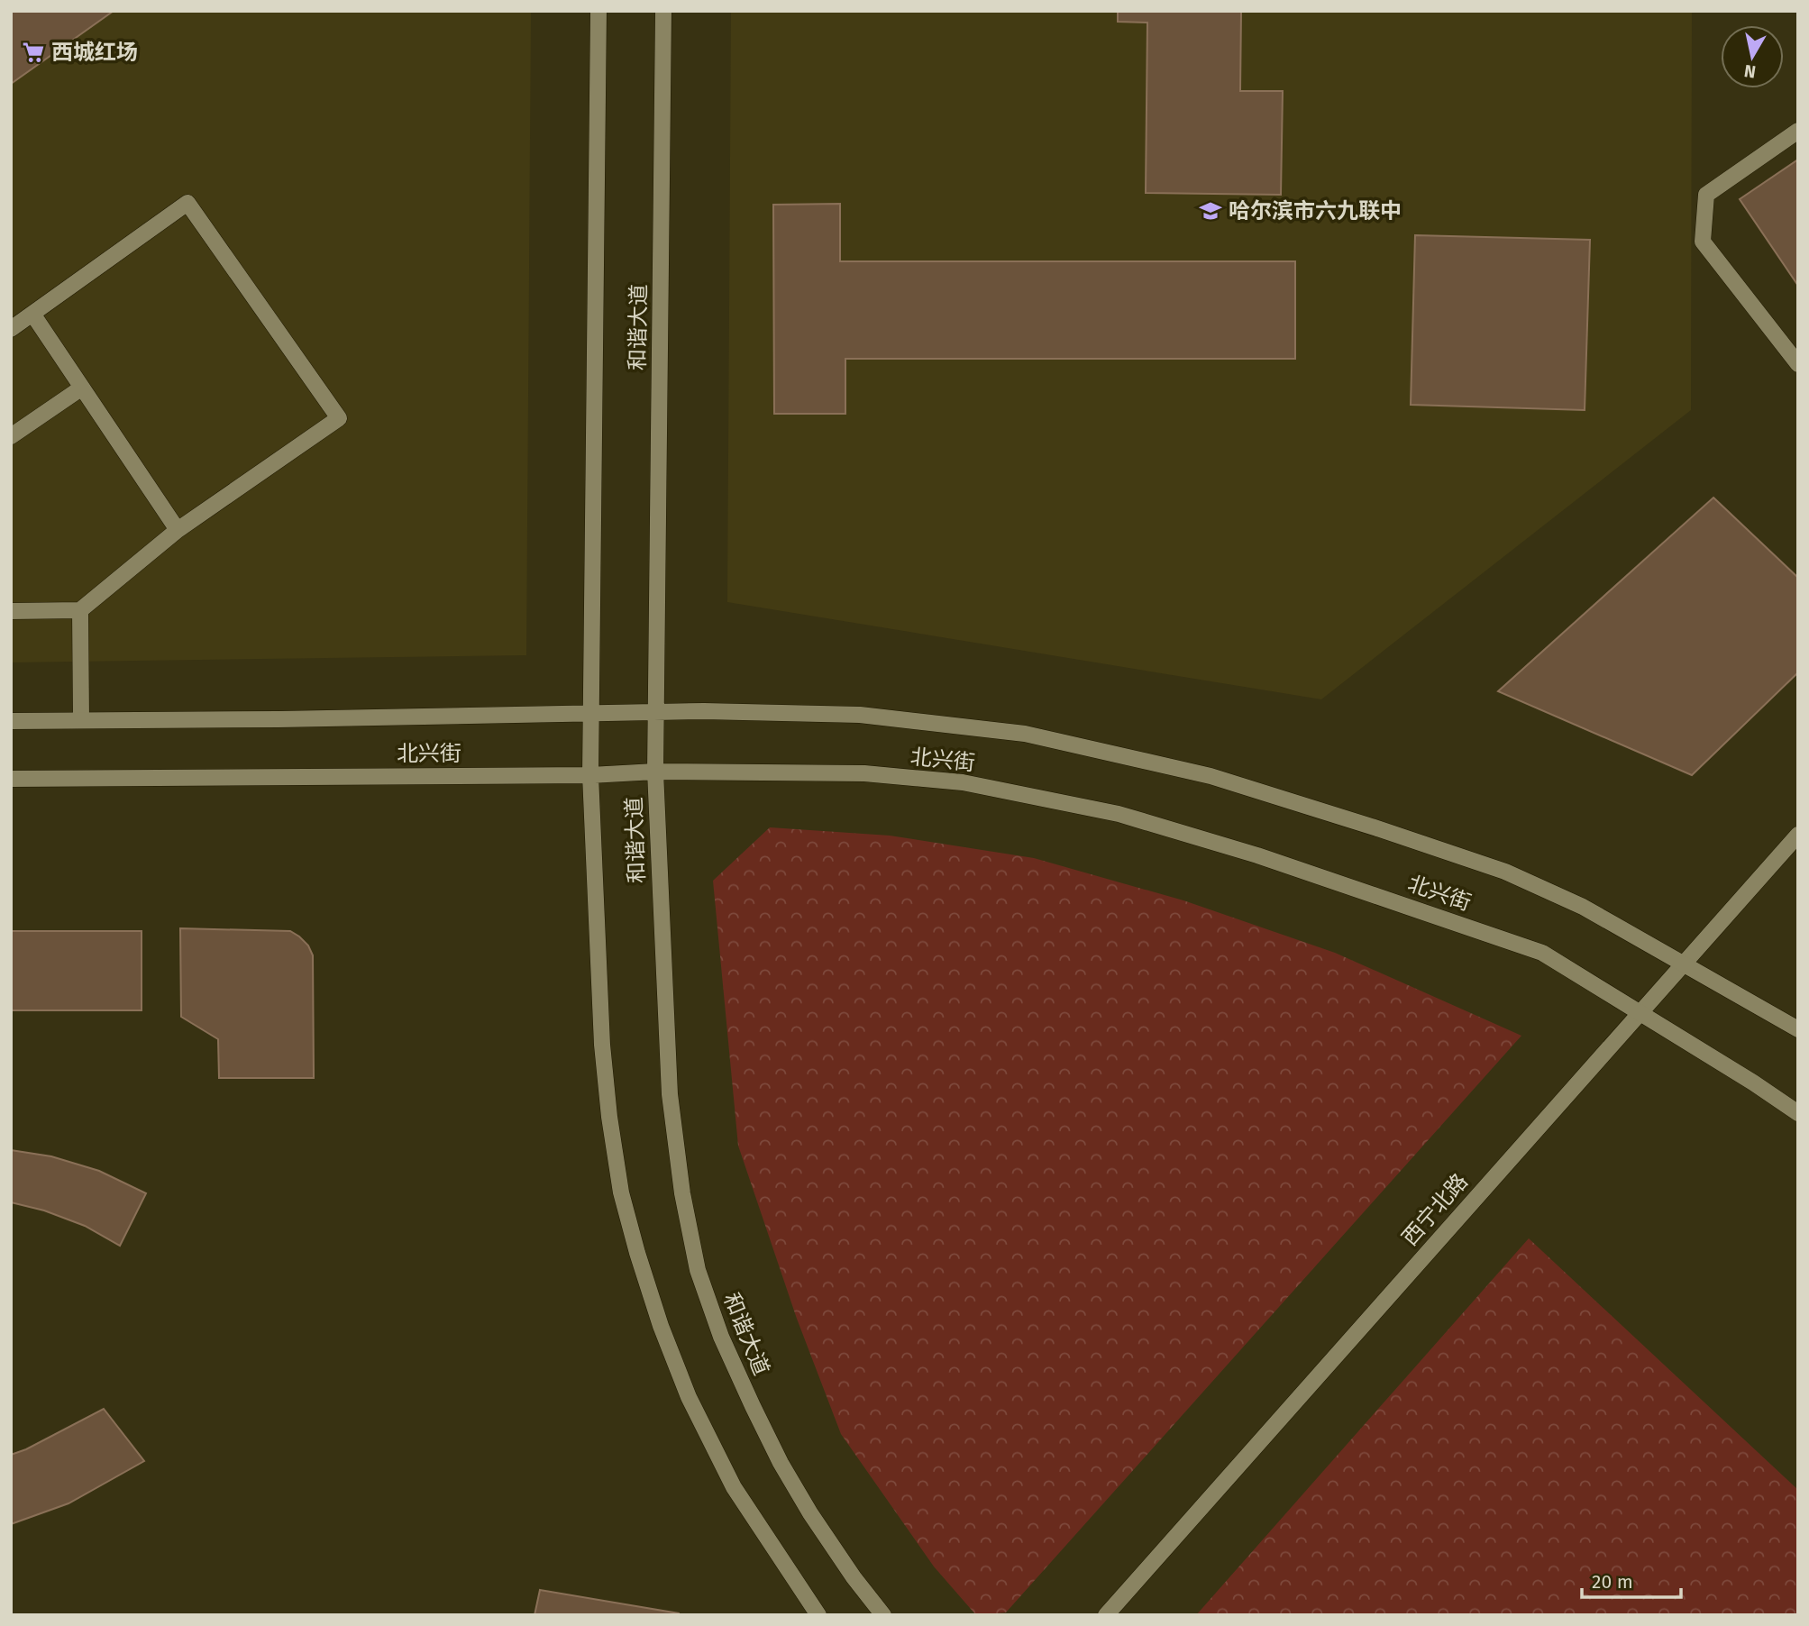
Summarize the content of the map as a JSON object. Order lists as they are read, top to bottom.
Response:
{
  "streets": {
    "main road": ["和谐大道", "北兴街", "西宁北路"]
  },
  "crossings": [
    ["和谐大道", "北兴街"],
    ["北兴街", "西宁北路"]
  ],
  "places": {
    "supermarket": ["西城红场"],
    "school or university": ["哈尔滨市六九联中"]
  },
  "scale_bar": "20 m",
  "north": "bottom"
}
